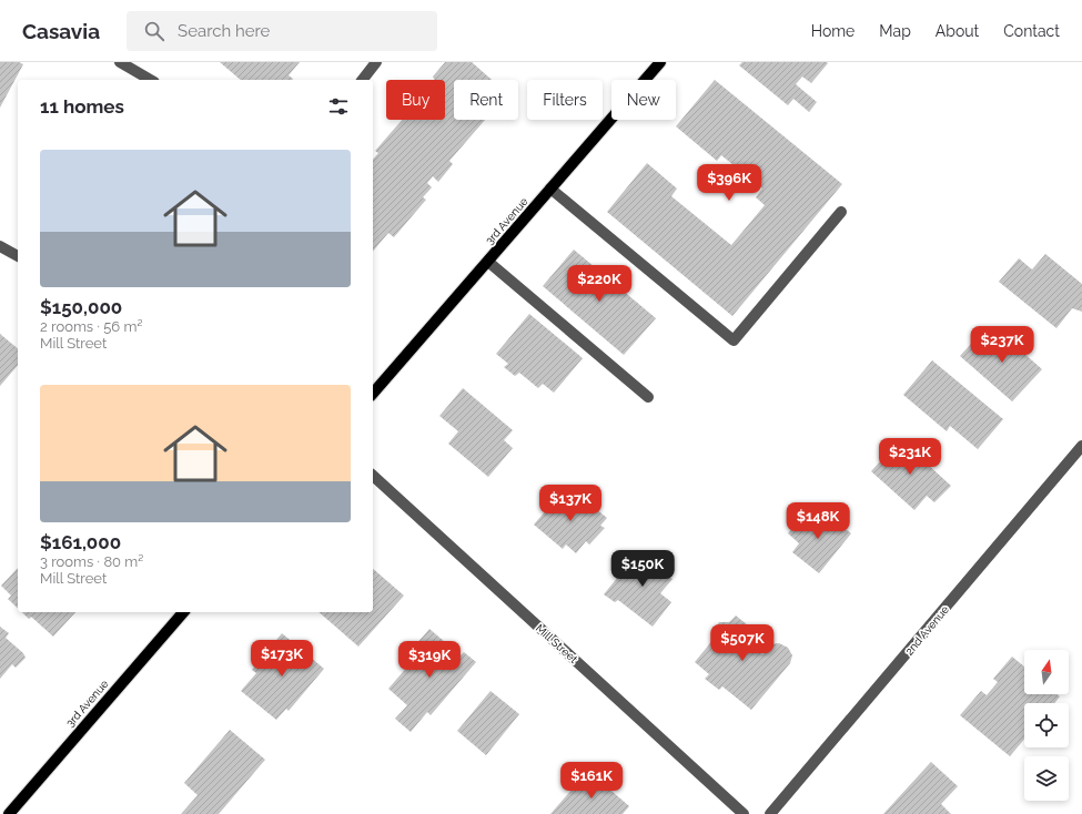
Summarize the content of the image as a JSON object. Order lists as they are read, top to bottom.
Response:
{
  "streets": {
    "main road": ["3rd Avenue"],
    "street": ["2nd Avenue", "Mill Street"]
  },
  "north": "top",
  "page": {
    "header": "Casavia",
    "search": "Search here",
    "nav": [
      "Home",
      "Map",
      "About",
      "Contact"
    ],
    "chip": [
      "Buy",
      "Rent",
      "Filters",
      "New"
    ],
    "heading": "11 homes",
    "list": [
      {
        "name": "$150,000",
        "note": "2 rooms · 56 m² · Mill Street"
      },
      {
        "name": "$161,000",
        "note": "3 rooms · 80 m² · Mill Street"
      }
    ],
    "price": [
      "$396K",
      "$220K",
      "$237K",
      "$231K",
      "$137K",
      "$148K",
      "$150K",
      "$507K",
      "$173K",
      "$319K",
      "$161K"
    ]
  }
}
